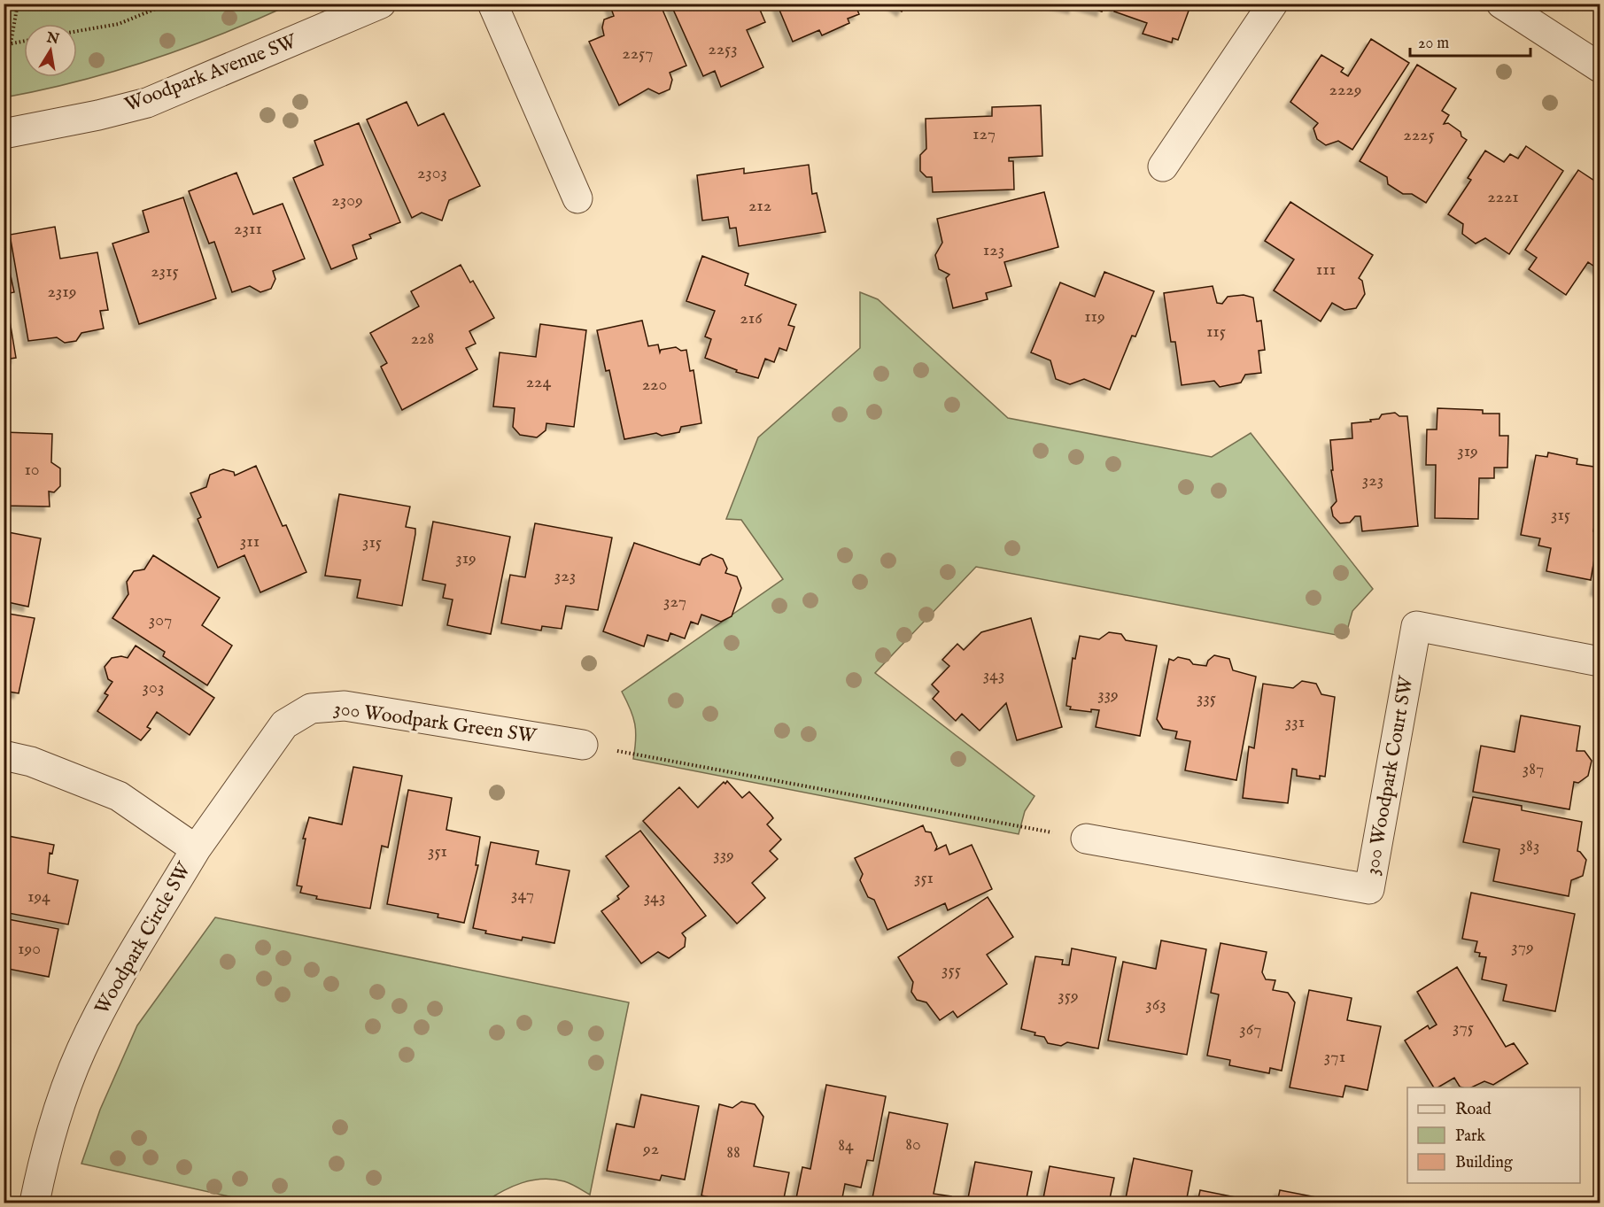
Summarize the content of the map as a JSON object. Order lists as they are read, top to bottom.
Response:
{
  "streets": {
    "street": [
      "Woodpark Avenue SW",
      "300 Woodpark Green SW",
      "300 Woodpark Court SW",
      "Woodpark Circle SW"
    ]
  },
  "crossings": [
    ["300 Woodpark Green SW", "Woodpark Circle SW"]
  ],
  "house_numbers": [
    "2253",
    "2257",
    "2229",
    "127",
    "2225",
    "2303",
    "2221",
    "2309",
    "212",
    "2311",
    "123",
    "111",
    "2315",
    "2319",
    "119",
    "216",
    "115",
    "228",
    "224",
    "220",
    "319",
    "10",
    "323",
    "315",
    "311",
    "315",
    "319",
    "323",
    "327",
    "307",
    "343",
    "303",
    "339",
    "335",
    "331",
    "387",
    "383",
    "351",
    "339",
    "351",
    "347",
    "194",
    "343",
    "379",
    "190",
    "355",
    "359",
    "363",
    "375",
    "367",
    "371",
    "80",
    "84",
    "92",
    "88"
  ],
  "legend": ["Road", "Park", "Building"],
  "scale_bar": "20 m",
  "north": "top"
}
